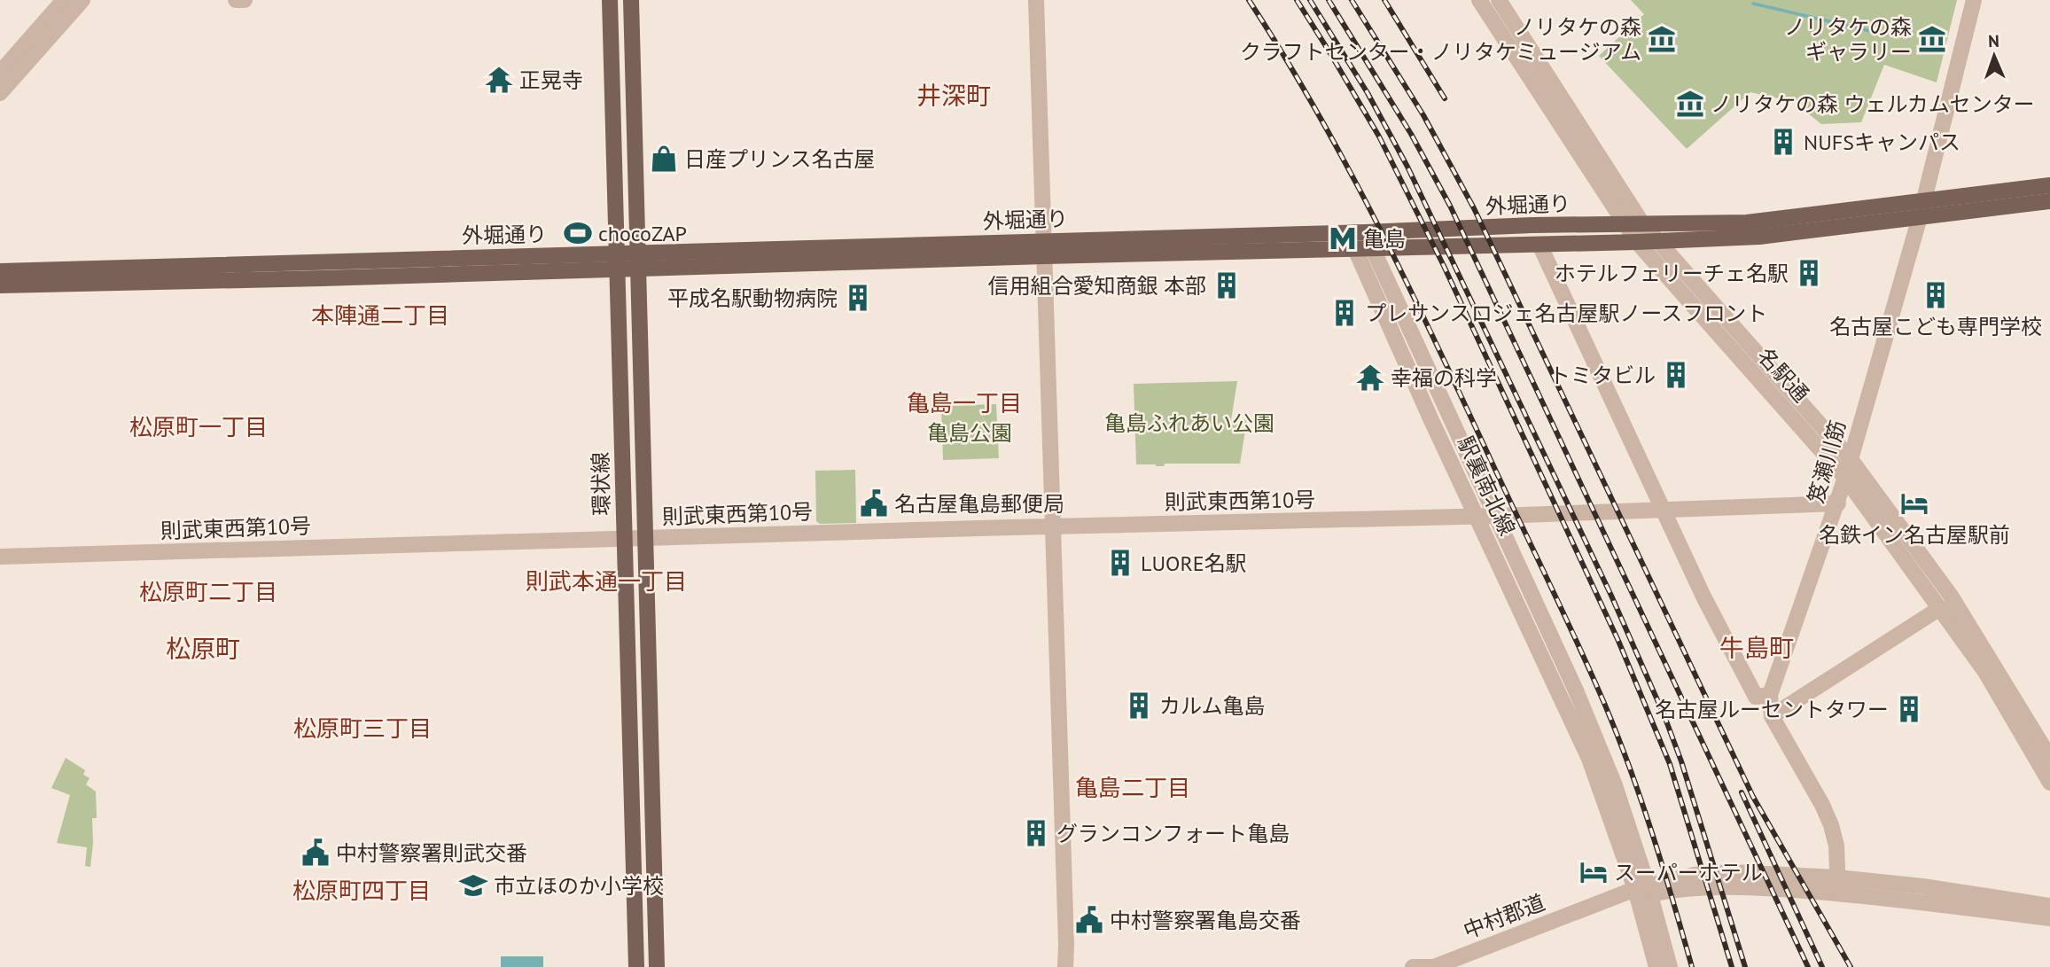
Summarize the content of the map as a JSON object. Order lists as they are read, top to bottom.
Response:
{
  "streets": {
    "main road": ["外堀通り", "環状線"],
    "street": [
      "名駅通",
      "笈瀬川筋",
      "駅裏南北線",
      "則武東西第10号",
      "中村郡道"
    ]
  },
  "crossings": [
    ["外堀通り", "名駅通"],
    ["外堀通り", "笈瀬川筋"],
    ["外堀通り", "環状線"],
    ["外堀通り", "駅裏南北線"],
    ["名駅通", "笈瀬川筋"],
    ["笈瀬川筋", "則武東西第10号"],
    ["環状線", "則武東西第10号"],
    ["駅裏南北線", "則武東西第10号"]
  ],
  "districts": [
    "井深町",
    "本陣通二丁目",
    "亀島一丁目",
    "松原町一丁目",
    "則武本通一丁目",
    "松原町二丁目",
    "牛島町",
    "松原町",
    "松原町三丁目",
    "亀島二丁目",
    "松原町四丁目"
  ],
  "parks": ["亀島ふれあい公園", "亀島公園"],
  "places": {
    "museum": ["ノリタケの森 クラフトセンター・ノリタケミュージアム", "ノリタケの森 ギャラリー", "ノリタケの森 ウェルカムセンター"],
    "temple": ["正晃寺", "幸福の科学"],
    "building": [
      "NUFSキャンパス",
      "ホテルフェリーチェ名駅",
      "信用組合愛知商銀 本部",
      "名古屋こども専門学校",
      "平成名駅動物病院",
      "プレサンスロジェ名古屋駅ノースフロント",
      "トミタビル",
      "LUORE名駅",
      "カルム亀島",
      "名古屋ルーセントタワー",
      "グランコンフォート亀島"
    ],
    "shop": ["日産プリンス名古屋"],
    "sports": ["chocoZAP"],
    "metro station": ["亀島"],
    "public building": ["名古屋亀島郵便局", "中村警察署則武交番", "中村警察署亀島交番"],
    "hotel": ["名鉄イン名古屋駅前", "スーパーホテル"],
    "school or university": ["市立ほのか小学校"]
  },
  "north": "top"
}
